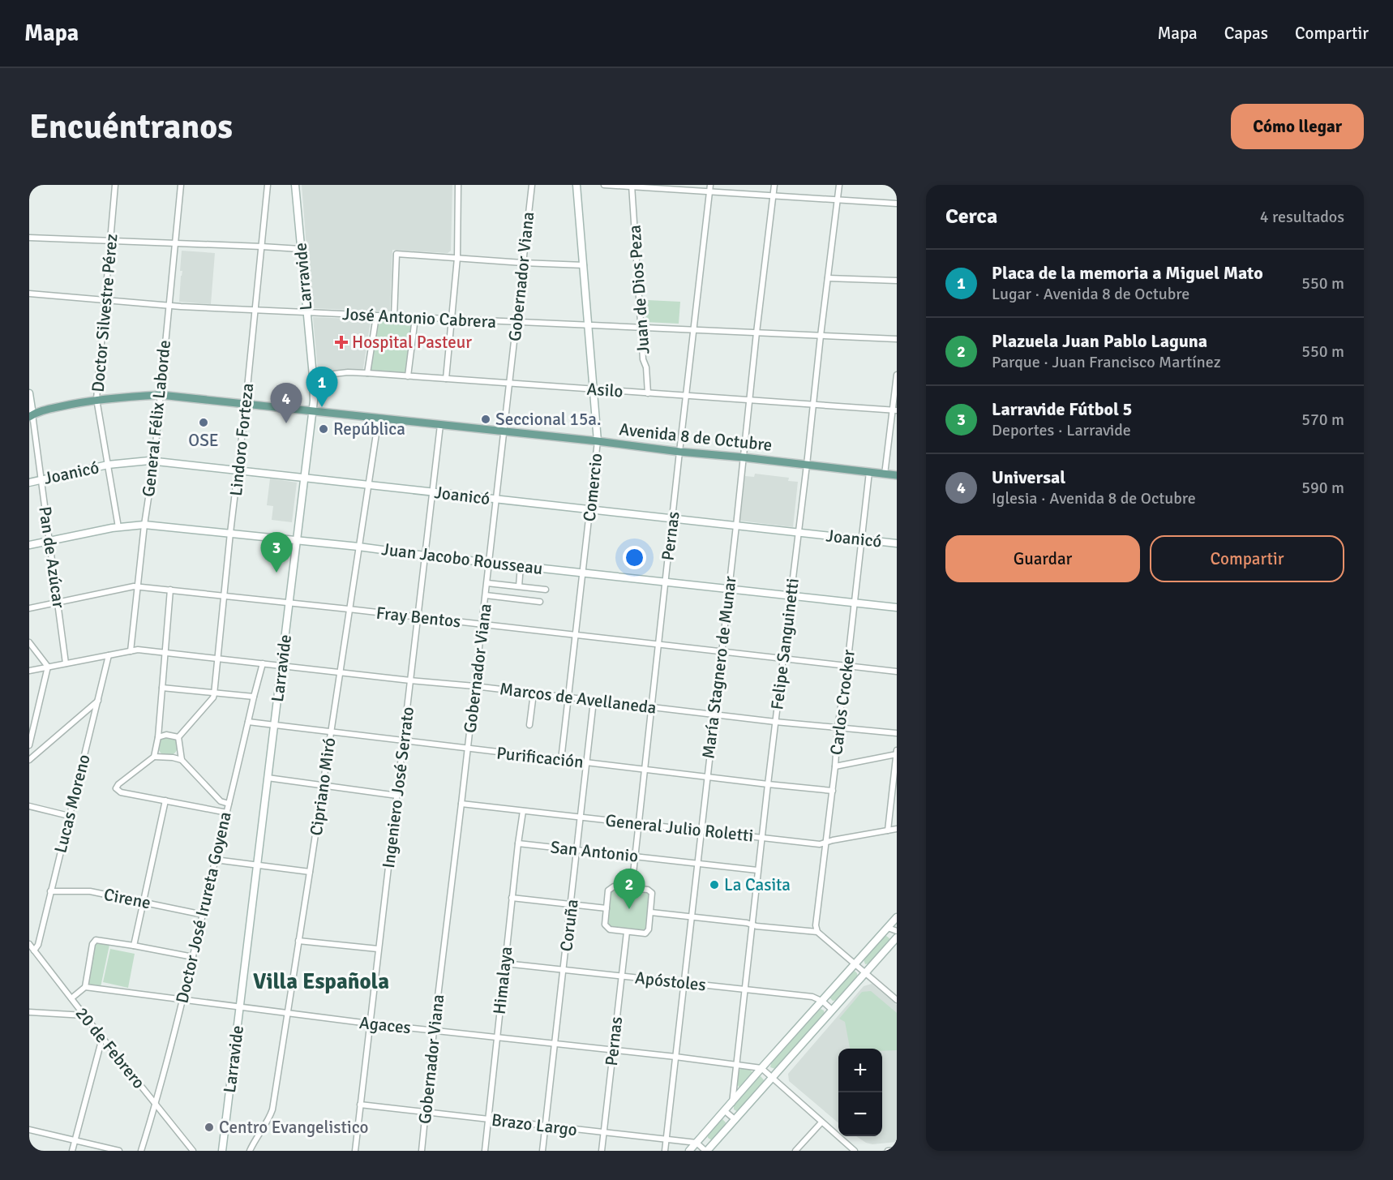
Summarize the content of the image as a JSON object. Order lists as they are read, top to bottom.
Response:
{
  "streets": {
    "main road": ["Avenida 8 de Octubre"],
    "street": [
      "Larravide",
      "Gobernador Viana",
      "Juan de Dios Peza",
      "Doctor Silvestre Pérez",
      "José Antonio Cabrera",
      "Asilo",
      "General Félix Laborde",
      "Lindoro Forteza",
      "Joanicó",
      "Comercio",
      "Pernas",
      "Pan de Azúcar",
      "Juan Jacobo Rousseau",
      "Fray Bentos",
      "Felipe Sanguinetti",
      "María Stagnero de Munar",
      "Marcos de Avellaneda",
      "Carlos Crocker",
      "Purificación",
      "Cipriano Miró",
      "Ingeniero José Serrato",
      "Lucas Moreno",
      "General Julio Roletti",
      "San Antonio",
      "Cirene",
      "Doctor José Irureta Goyena",
      "Coruña",
      "Himalaya",
      "Apóstoles",
      "Agaces",
      "20 de Febrero",
      "Brazo Largo"
    ]
  },
  "crossings": [
    ["Larravide", "José Antonio Cabrera"],
    ["Larravide", "Asilo"],
    ["Larravide", "Avenida 8 de Octubre"],
    ["Larravide", "Joanicó"],
    ["Larravide", "Juan Jacobo Rousseau"],
    ["Larravide", "Fray Bentos"],
    ["Larravide", "Marcos de Avellaneda"],
    ["Larravide", "Purificación"],
    ["Larravide", "Agaces"],
    ["Gobernador Viana", "José Antonio Cabrera"],
    ["Gobernador Viana", "Asilo"],
    ["Gobernador Viana", "Avenida 8 de Octubre"],
    ["Gobernador Viana", "Joanicó"],
    ["Gobernador Viana", "Juan Jacobo Rousseau"],
    ["Gobernador Viana", "Fray Bentos"],
    ["Gobernador Viana", "Marcos de Avellaneda"],
    ["Gobernador Viana", "Purificación"],
    ["Gobernador Viana", "General Julio Roletti"],
    ["Gobernador Viana", "Agaces"],
    ["Gobernador Viana", "Brazo Largo"],
    ["Juan de Dios Peza", "José Antonio Cabrera"],
    ["Juan de Dios Peza", "Asilo"],
    ["Doctor Silvestre Pérez", "José Antonio Cabrera"],
    ["Doctor Silvestre Pérez", "Avenida 8 de Octubre"],
    ["Doctor Silvestre Pérez", "Joanicó"],
    ["Doctor Silvestre Pérez", "Juan Jacobo Rousseau"],
    ["José Antonio Cabrera", "General Félix Laborde"],
    ["José Antonio Cabrera", "Lindoro Forteza"],
    ["José Antonio Cabrera", "Comercio"],
    ["José Antonio Cabrera", "Pernas"],
    ["José Antonio Cabrera", "Felipe Sanguinetti"],
    ["José Antonio Cabrera", "María Stagnero de Munar"],
    ["Asilo", "Comercio"],
    ["Asilo", "Pernas"],
    ["Asilo", "Felipe Sanguinetti"],
    ["Asilo", "María Stagnero de Munar"],
    ["General Félix Laborde", "Avenida 8 de Octubre"],
    ["General Félix Laborde", "Joanicó"],
    ["General Félix Laborde", "Juan Jacobo Rousseau"],
    ["General Félix Laborde", "Fray Bentos"],
    ["General Félix Laborde", "Marcos de Avellaneda"],
    ["Avenida 8 de Octubre", "Lindoro Forteza"],
    ["Avenida 8 de Octubre", "Comercio"],
    ["Avenida 8 de Octubre", "Pernas"],
    ["Avenida 8 de Octubre", "Pan de Azúcar"],
    ["Avenida 8 de Octubre", "Felipe Sanguinetti"],
    ["Avenida 8 de Octubre", "María Stagnero de Munar"],
    ["Avenida 8 de Octubre", "Carlos Crocker"],
    ["Avenida 8 de Octubre", "Cipriano Miró"],
    ["Avenida 8 de Octubre", "Ingeniero José Serrato"],
    ["Lindoro Forteza", "Joanicó"],
    ["Lindoro Forteza", "Juan Jacobo Rousseau"],
    ["Lindoro Forteza", "Fray Bentos"],
    ["Lindoro Forteza", "Marcos de Avellaneda"],
    ["Joanicó", "Comercio"],
    ["Joanicó", "Pernas"],
    ["Joanicó", "Pan de Azúcar"],
    ["Joanicó", "Felipe Sanguinetti"],
    ["Joanicó", "María Stagnero de Munar"],
    ["Joanicó", "Carlos Crocker"],
    ["Joanicó", "Cipriano Miró"],
    ["Joanicó", "Ingeniero José Serrato"],
    ["Comercio", "Juan Jacobo Rousseau"],
    ["Comercio", "Fray Bentos"],
    ["Comercio", "Marcos de Avellaneda"],
    ["Comercio", "Purificación"],
    ["Pernas", "Juan Jacobo Rousseau"],
    ["Pernas", "Fray Bentos"],
    ["Pernas", "Marcos de Avellaneda"],
    ["Pernas", "Purificación"],
    ["Pernas", "General Julio Roletti"],
    ["Pernas", "San Antonio"],
    ["Pernas", "Apóstoles"],
    ["Pernas", "Agaces"],
    ["Pernas", "Brazo Largo"],
    ["Pan de Azúcar", "Juan Jacobo Rousseau"],
    ["Pan de Azúcar", "Fray Bentos"],
    ["Pan de Azúcar", "Marcos de Avellaneda"],
    ["Juan Jacobo Rousseau", "Felipe Sanguinetti"],
    ["Juan Jacobo Rousseau", "María Stagnero de Munar"],
    ["Juan Jacobo Rousseau", "Carlos Crocker"],
    ["Juan Jacobo Rousseau", "Cipriano Miró"],
    ["Juan Jacobo Rousseau", "Ingeniero José Serrato"],
    ["Fray Bentos", "Felipe Sanguinetti"],
    ["Fray Bentos", "María Stagnero de Munar"],
    ["Fray Bentos", "Carlos Crocker"],
    ["Fray Bentos", "Cipriano Miró"],
    ["Fray Bentos", "Ingeniero José Serrato"],
    ["Felipe Sanguinetti", "Marcos de Avellaneda"],
    ["Felipe Sanguinetti", "Purificación"],
    ["Felipe Sanguinetti", "General Julio Roletti"],
    ["Felipe Sanguinetti", "San Antonio"],
    ["Felipe Sanguinetti", "Apóstoles"],
    ["Felipe Sanguinetti", "Agaces"],
    ["María Stagnero de Munar", "Marcos de Avellaneda"],
    ["María Stagnero de Munar", "Purificación"],
    ["María Stagnero de Munar", "General Julio Roletti"],
    ["María Stagnero de Munar", "San Antonio"],
    ["María Stagnero de Munar", "Apóstoles"],
    ["María Stagnero de Munar", "Agaces"],
    ["María Stagnero de Munar", "Brazo Largo"],
    ["Marcos de Avellaneda", "Carlos Crocker"],
    ["Marcos de Avellaneda", "Cipriano Miró"],
    ["Marcos de Avellaneda", "Ingeniero José Serrato"],
    ["Marcos de Avellaneda", "Lucas Moreno"],
    ["Marcos de Avellaneda", "Doctor José Irureta Goyena"],
    ["Marcos de Avellaneda", "Coruña"],
    ["Carlos Crocker", "Purificación"],
    ["Carlos Crocker", "General Julio Roletti"],
    ["Purificación", "Cipriano Miró"],
    ["Purificación", "Ingeniero José Serrato"],
    ["Purificación", "Doctor José Irureta Goyena"],
    ["Purificación", "Coruña"],
    ["Cipriano Miró", "Agaces"],
    ["Ingeniero José Serrato", "Agaces"],
    ["Ingeniero José Serrato", "Brazo Largo"],
    ["Lucas Moreno", "Cirene"],
    ["Lucas Moreno", "20 de Febrero"],
    ["General Julio Roletti", "Coruña"],
    ["General Julio Roletti", "Himalaya"],
    ["San Antonio", "Coruña"],
    ["San Antonio", "Himalaya"],
    ["Cirene", "Doctor José Irureta Goyena"],
    ["Doctor José Irureta Goyena", "Agaces"],
    ["Doctor José Irureta Goyena", "20 de Febrero"],
    ["Coruña", "Apóstoles"],
    ["Coruña", "Agaces"],
    ["Coruña", "Brazo Largo"],
    ["Himalaya", "Apóstoles"],
    ["Himalaya", "Agaces"],
    ["Himalaya", "Brazo Largo"]
  ],
  "districts": ["Villa Española"],
  "places": {
    "health": ["Hospital Pasteur"],
    "other": [
      "Seccional 15a.",
      "OSE",
      "República",
      "La Casita",
      "Centro Evangelistico"
    ]
  },
  "page": {
    "header": "Mapa",
    "nav": ["Mapa", "Capas", "Compartir"],
    "buttons": [
      "Cómo llegar",
      ["Guardar", "Compartir"]
    ],
    "title": "Encuéntranos",
    "heading": ["Cerca", "4 resultados"],
    "list": [
      {
        "mark": "1",
        "name": "Placa de la memoria a Miguel Mato",
        "note": "Lugar · Avenida 8 de Octubre",
        "value": "550 m"
      },
      {
        "mark": "2",
        "name": "Plazuela Juan Pablo Laguna",
        "note": "Parque · Juan Francisco Martínez",
        "value": "550 m"
      },
      {
        "mark": "3",
        "name": "Larravide Fútbol 5",
        "note": "Deportes · Larravide",
        "value": "570 m"
      },
      {
        "mark": "4",
        "name": "Universal",
        "note": "Iglesia · Avenida 8 de Octubre",
        "value": "590 m"
      }
    ],
    "pins": [
      "1",
      "4",
      "3",
      "2"
    ],
    "map_buttons": ["+", "−"]
  }
}
